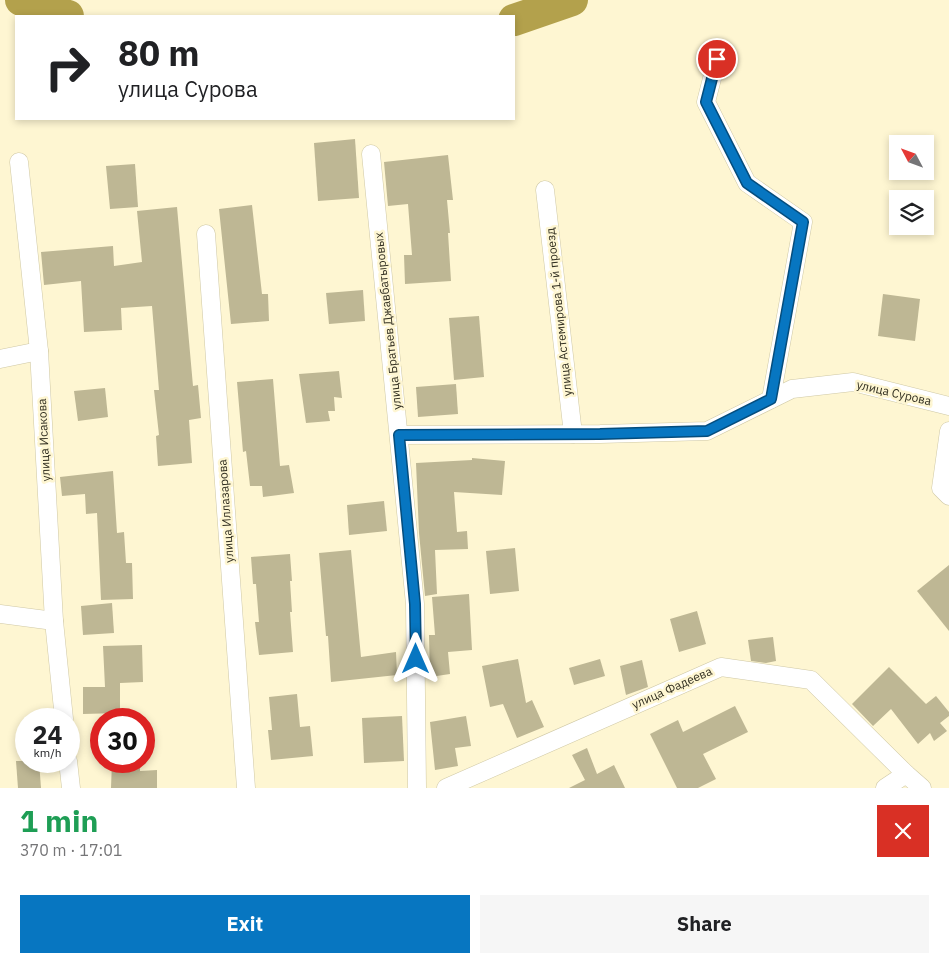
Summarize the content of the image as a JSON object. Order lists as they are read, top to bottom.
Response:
{
  "streets": {
    "street": [
      "улица Астемирова 1-й проезд",
      "улица Братьев Джавбатыровых",
      "улица Сурова",
      "улица Исакова",
      "улица Иллазарова",
      "улица Фадеева"
    ]
  },
  "crossings": [
    ["улица Астемирова 1-й проезд", "улица Сурова"],
    ["улица Братьев Джавбатыровых", "улица Сурова"]
  ],
  "north": "top left",
  "page": {
    "turn": ["80 m", "улица Сурова"],
    "speed": "24 km/h",
    "limit": "30",
    "heading": ["1 min", "370 m · 17:01"],
    "buttons": ["Exit", "Share"]
  }
}
